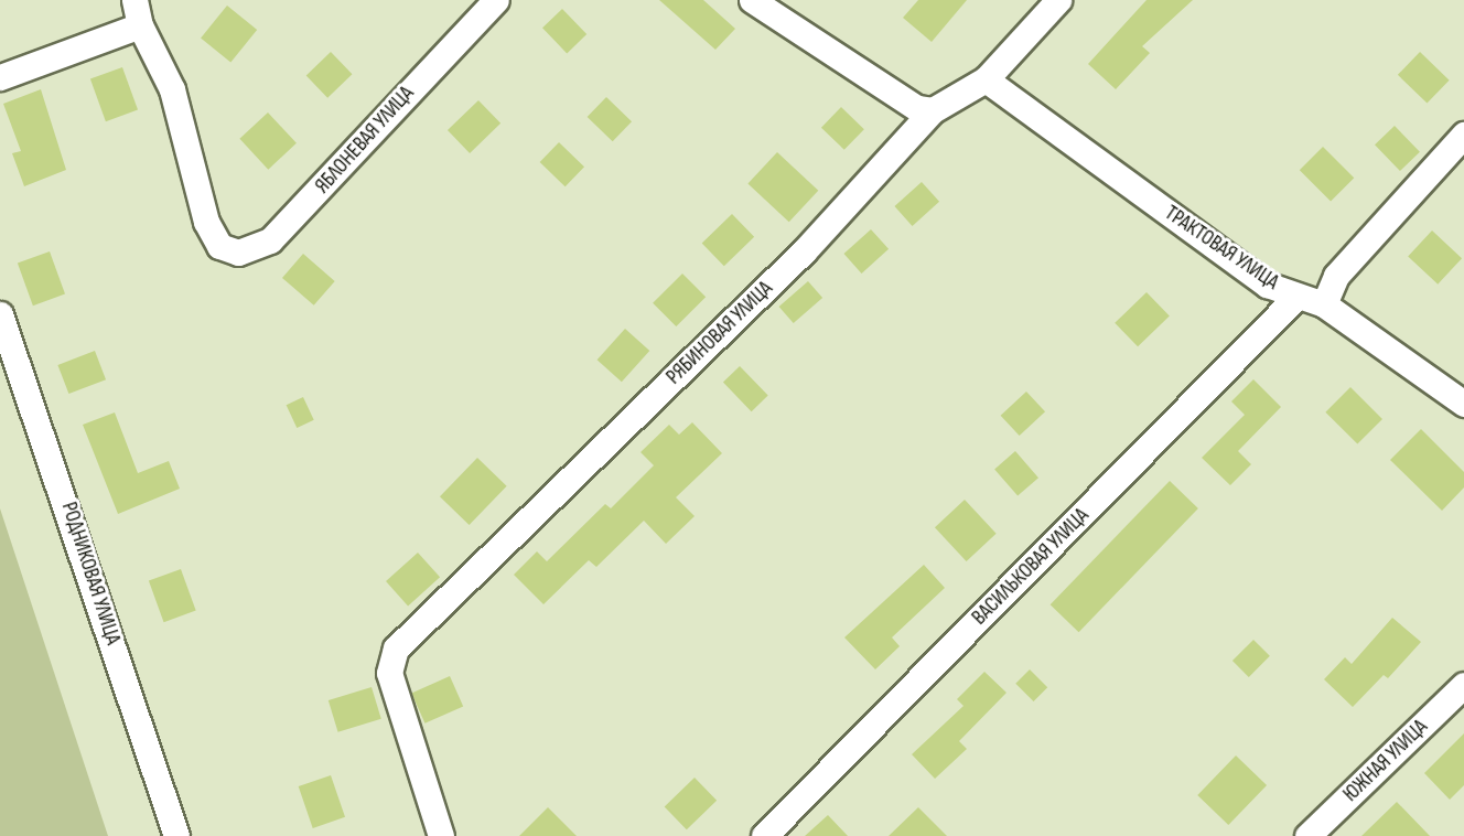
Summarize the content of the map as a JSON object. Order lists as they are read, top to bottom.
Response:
{
  "streets": {
    "street": [
      "ЯБЛОНЕВАЯ УЛИЦА",
      "ТРАКТОВАЯ УЛИЦА",
      "РЯБИНОВАЯ УЛИЦА",
      "ВАСИЛЬКОВАЯ УЛИЦА",
      "РОДНИКОВАЯ УЛИЦА",
      "ЮЖНАЯ УЛИЦА"
    ]
  },
  "crossings": [
    ["ТРАКТОВАЯ УЛИЦА", "РЯБИНОВАЯ УЛИЦА"],
    ["ТРАКТОВАЯ УЛИЦА", "ВАСИЛЬКОВАЯ УЛИЦА"]
  ]
}
